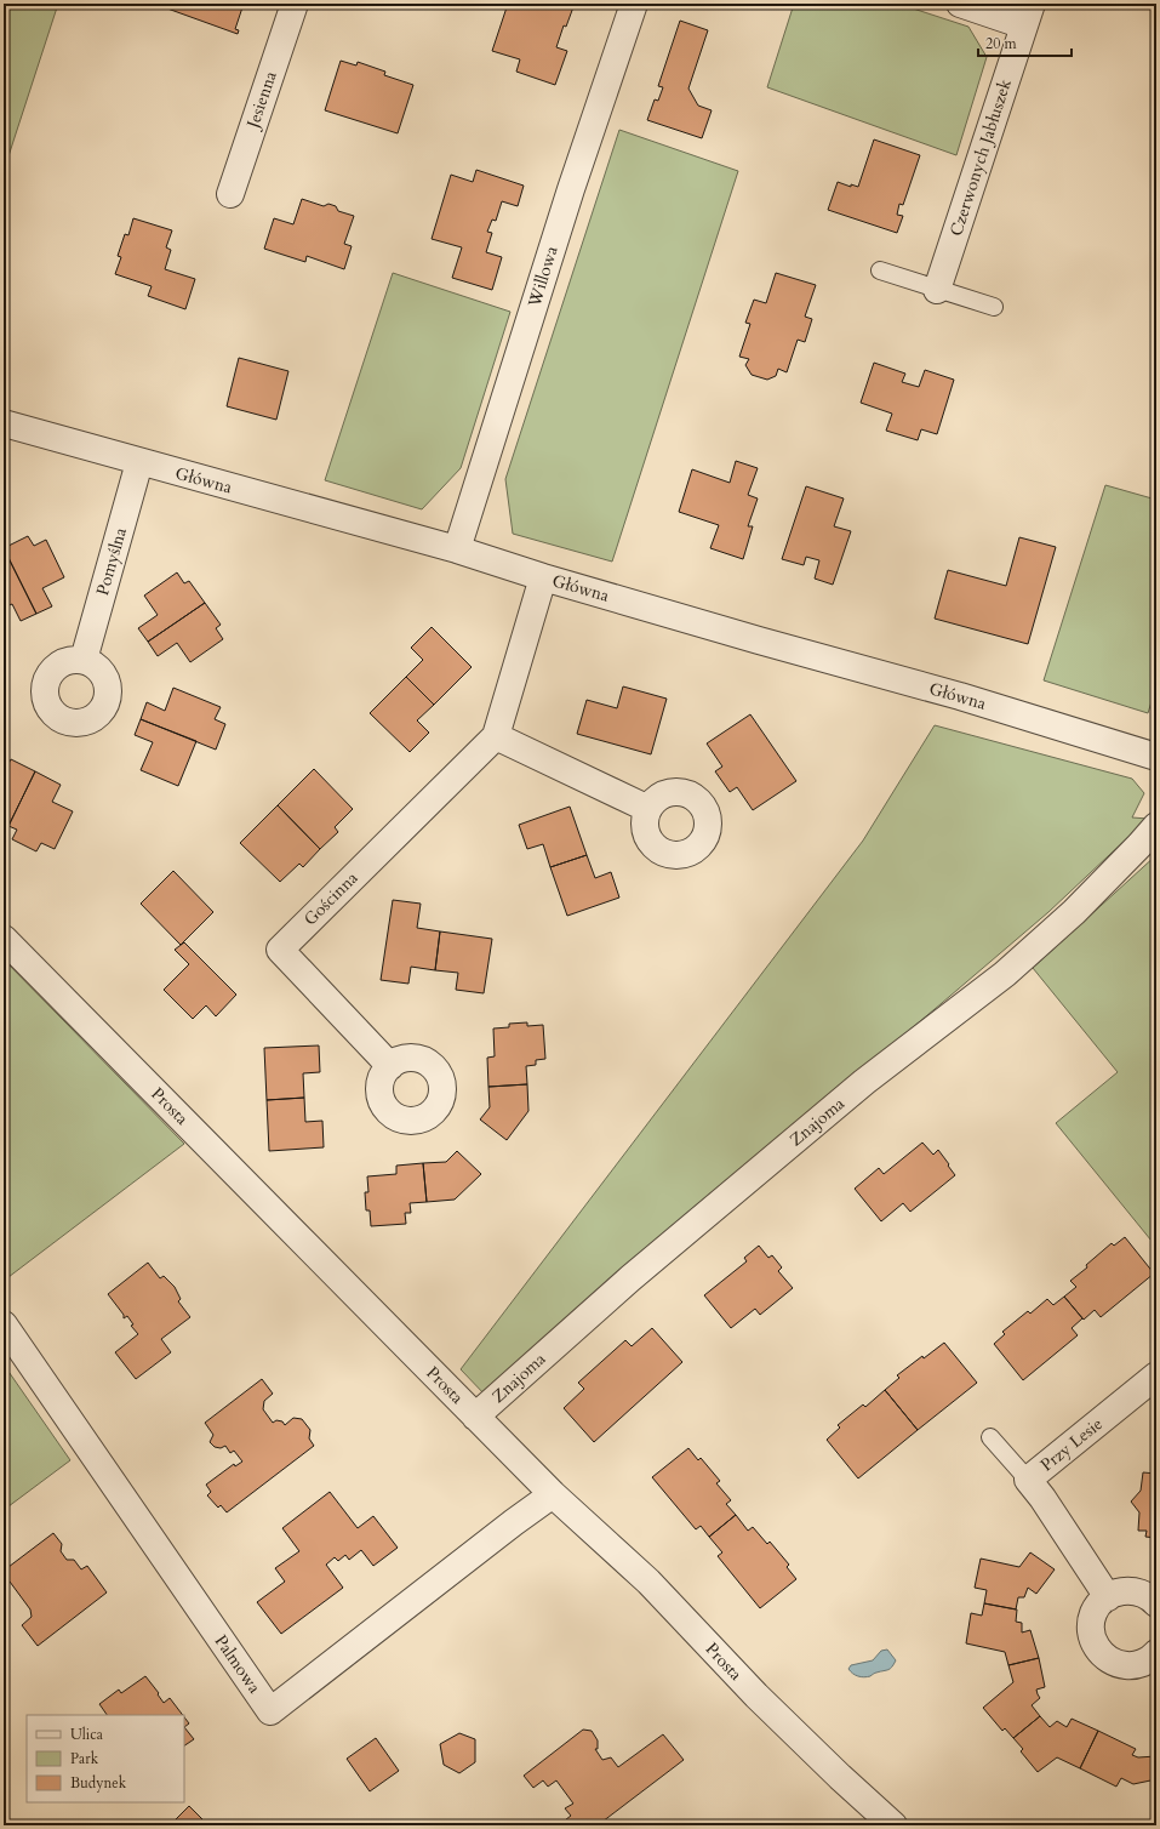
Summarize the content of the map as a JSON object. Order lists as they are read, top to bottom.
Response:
{
  "streets": {
    "street": [
      "Jesienna",
      "Czerwonych Jabłuszek",
      "Willowa",
      "Główna",
      "Pomyślna",
      "Gościnna",
      "Prosta",
      "Znajoma",
      "Przy Lesie",
      "Palmowa"
    ]
  },
  "crossings": [
    ["Willowa", "Główna"],
    ["Główna", "Pomyślna"],
    ["Główna", "Gościnna"],
    ["Prosta", "Znajoma"],
    ["Prosta", "Palmowa"]
  ],
  "legend": ["Ulica", "Park", "Budynek"],
  "scale_bar": "20 m"
}
